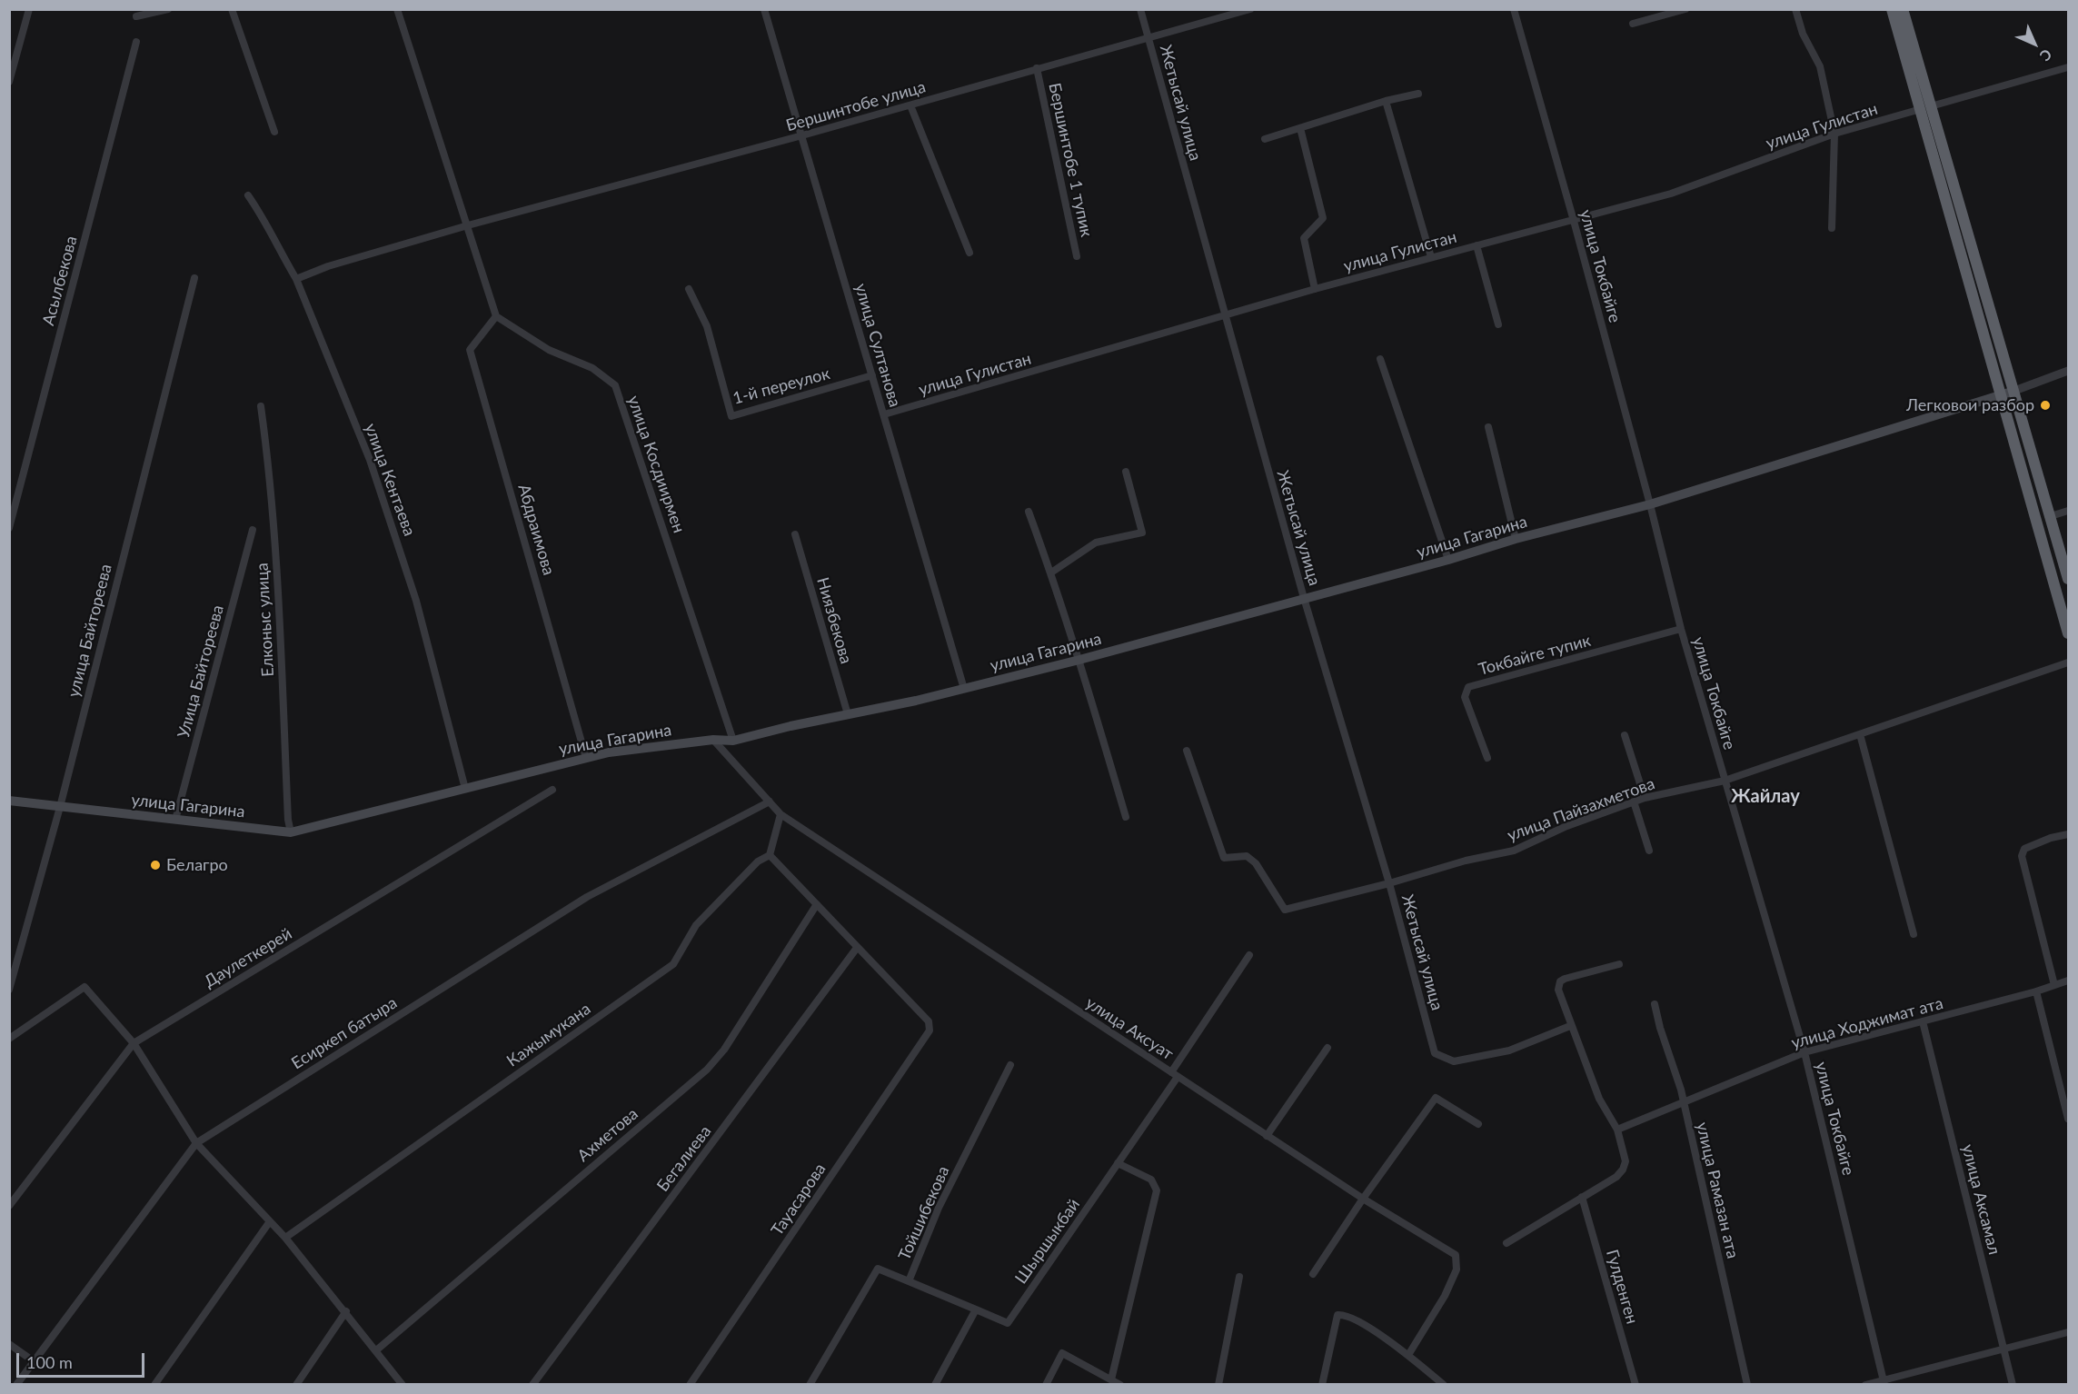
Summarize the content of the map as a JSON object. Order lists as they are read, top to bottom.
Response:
{
  "streets": {
    "main road": ["улица Гагарина"],
    "street": [
      "Жетысай улица",
      "Бершинтобе улица",
      "улица Гулистан",
      "Бершинтобе 1 тупик",
      "улица Токбайге",
      "Асылбекова",
      "улица Султанова",
      "1-й переулок",
      "улица Косдиирмен",
      "улица Кентаева",
      "Абдраимова",
      "Елконыс улица",
      "Ниязбекова",
      "улица Байтореева",
      "Токбайге тупик",
      "Улица Байтореева",
      "улица Пайзахметова",
      "Даулеткерей",
      "улица Ходжимат ата",
      "улица Аксуат",
      "Есиркеп батыра",
      "Кажымукана",
      "Ахметова",
      "Бегалиева",
      "улица Рамазан ата",
      "Тауасарова",
      "улица Аксамал",
      "Тойшибекова",
      "Шыршыкбай",
      "Гулденген"
    ]
  },
  "crossings": [
    ["Жетысай улица", "Бершинтобе улица"],
    ["Жетысай улица", "улица Гулистан"],
    ["Жетысай улица", "улица Гагарина"],
    ["Жетысай улица", "улица Пайзахметова"],
    ["Бершинтобе улица", "Бершинтобе 1 тупик"],
    ["Бершинтобе улица", "улица Султанова"],
    ["Бершинтобе улица", "улица Кентаева"],
    ["улица Гулистан", "улица Токбайге"],
    ["улица Гулистан", "улица Султанова"],
    ["улица Токбайге", "улица Гагарина"],
    ["улица Токбайге", "Токбайге тупик"],
    ["улица Токбайге", "улица Пайзахметова"],
    ["улица Токбайге", "улица Ходжимат ата"],
    ["улица Султанова", "1-й переулок"],
    ["улица Султанова", "улица Гагарина"],
    ["улица Косдиирмен", "Абдраимова"],
    ["улица Косдиирмен", "улица Гагарина"],
    ["улица Кентаева", "улица Гагарина"],
    ["Абдраимова", "улица Гагарина"],
    ["улица Гагарина", "Елконыс улица"],
    ["улица Гагарина", "Ниязбекова"],
    ["улица Гагарина", "улица Байтореева"],
    ["улица Гагарина", "Улица Байтореева"],
    ["улица Гагарина", "улица Аксуат"],
    ["улица Ходжимат ата", "улица Рамазан ата"],
    ["улица Ходжимат ата", "улица Аксамал"],
    ["улица Аксуат", "Есиркеп батыра"],
    ["улица Аксуат", "Шыршыкбай"],
    ["Бегалиева", "Тауасарова"]
  ],
  "districts": ["Жайлау"],
  "places": ["Легковои разбор", "Белагро"],
  "scale_bar": "100 m",
  "north": "bottom right"
}
